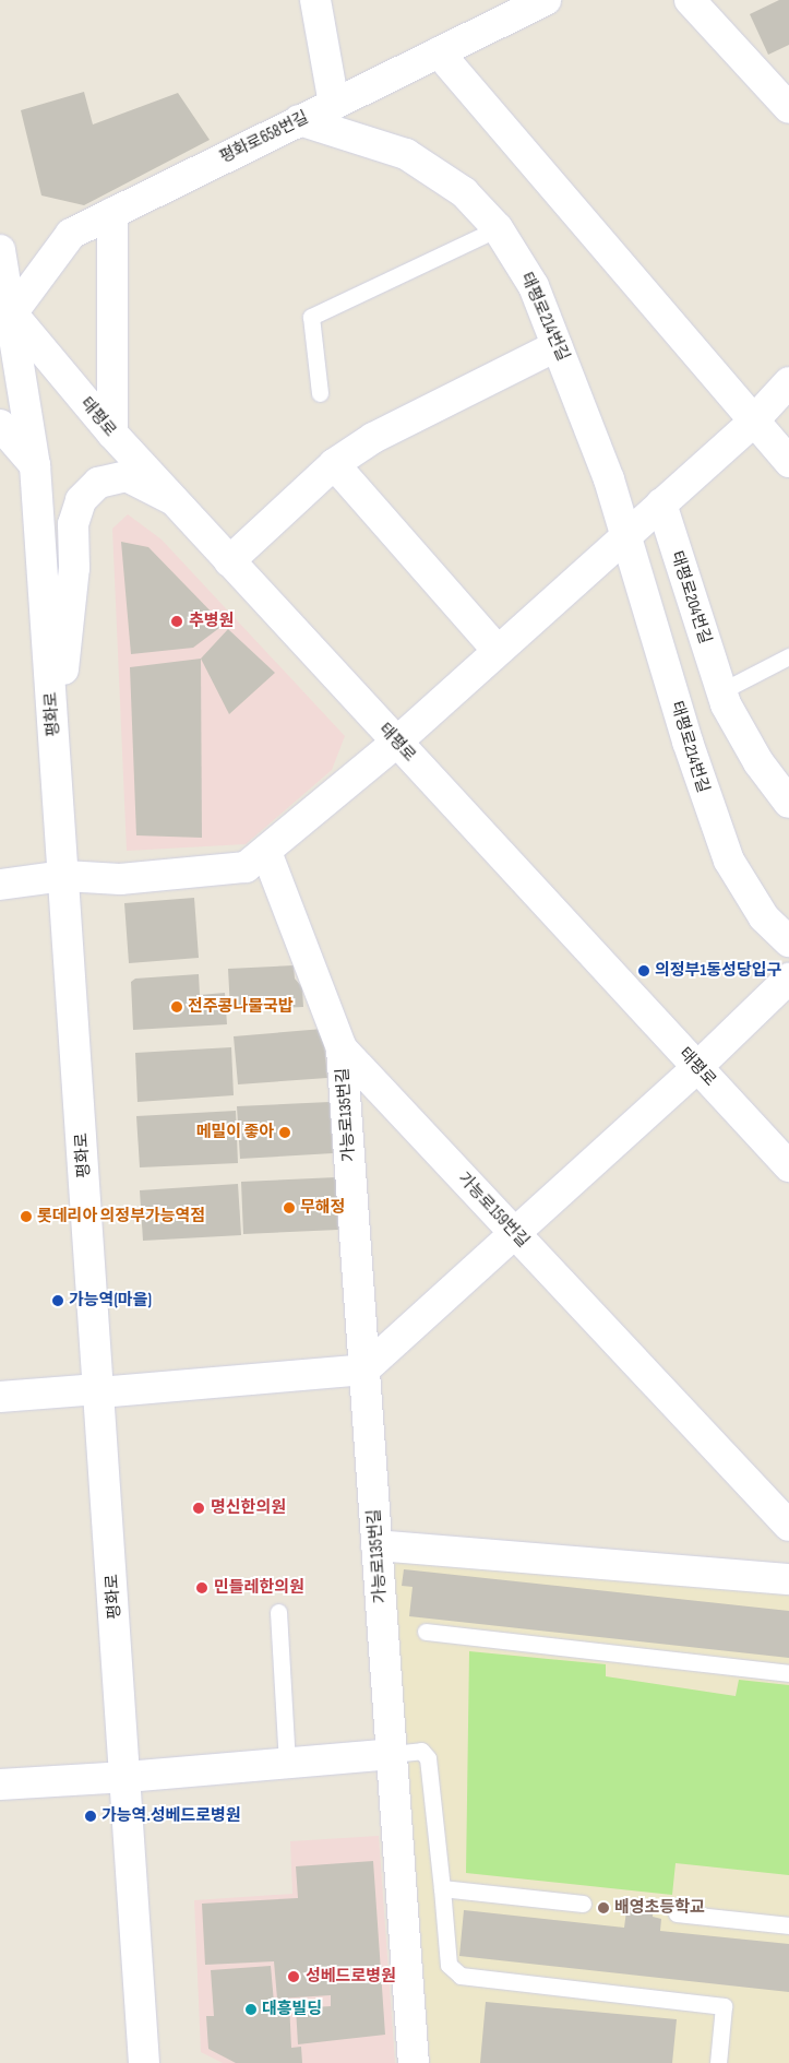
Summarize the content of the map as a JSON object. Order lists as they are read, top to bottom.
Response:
{
  "streets": {
    "street": [
      "평화로658번길",
      "태평로214번길",
      "태평로",
      "태평로204번길",
      "평화로",
      "가능로135번길",
      "가능로159번길"
    ]
  },
  "crossings": [
    ["평화로658번길", "태평로214번길"],
    ["평화로658번길", "태평로"],
    ["평화로658번길", "평화로"],
    ["태평로", "평화로"],
    ["가능로135번길", "가능로159번길"]
  ],
  "places": [
    "추병원",
    "의정부1동성당입구",
    "전주콩나물국밥",
    "메밀이 좋아",
    "무해정",
    "롯데리아 의정부가능역점",
    "가능역(마을)",
    "명신한의원",
    "민들레한의원",
    "가능역.성베드로병원",
    "배영초등학교",
    "성베드로병원",
    "대흥빌딩"
  ]
}
